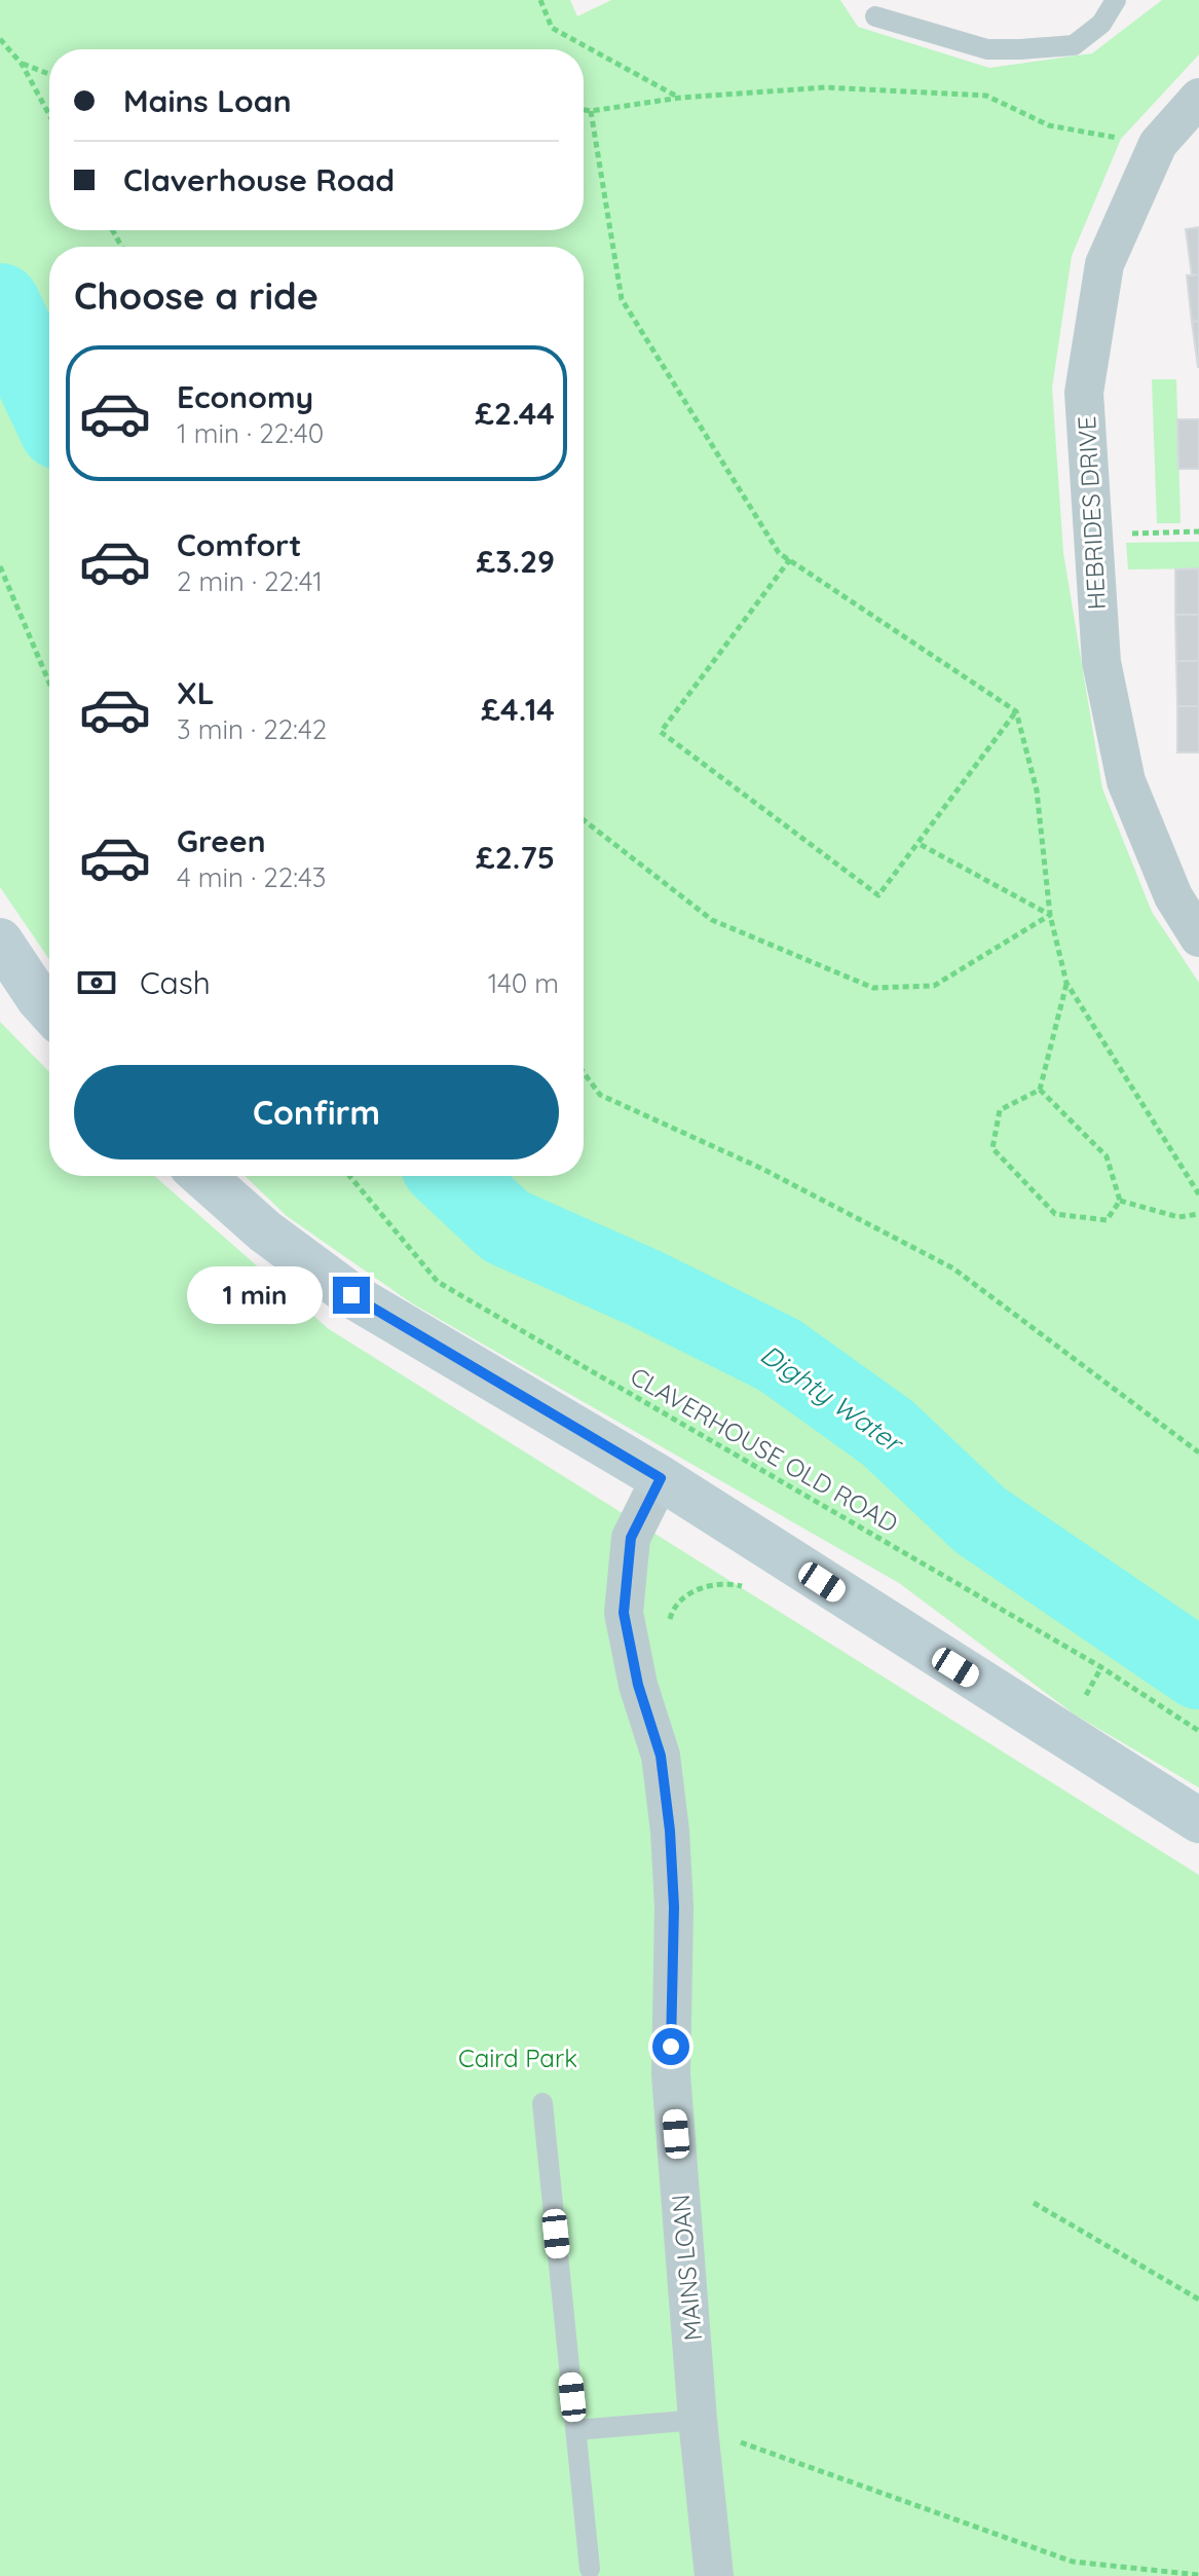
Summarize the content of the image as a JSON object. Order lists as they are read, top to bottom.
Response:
{
  "streets": {
    "street": ["HEBRIDES DRIVE", "MAINS LOAN"],
    "path": ["CLAVERHOUSE OLD ROAD"]
  },
  "water": ["Dighty Water"],
  "parks": ["Caird Park"],
  "page": {
    "banner": ["Mains Loan", "Claverhouse Road"],
    "heading": "Choose a ride",
    "list": [
      {
        "name": "Economy",
        "note": "1 min · 22:40",
        "value": "£2.44"
      },
      {
        "name": "Comfort",
        "note": "2 min · 22:41",
        "value": "£3.29"
      },
      {
        "name": "XL",
        "note": "3 min · 22:42",
        "value": "£4.14"
      },
      {
        "name": "Green",
        "note": "4 min · 22:43",
        "value": "£2.75"
      }
    ],
    "pay": ["Cash", "140 m"],
    "buttons": "Confirm",
    "bubble": "1 min"
  }
}
